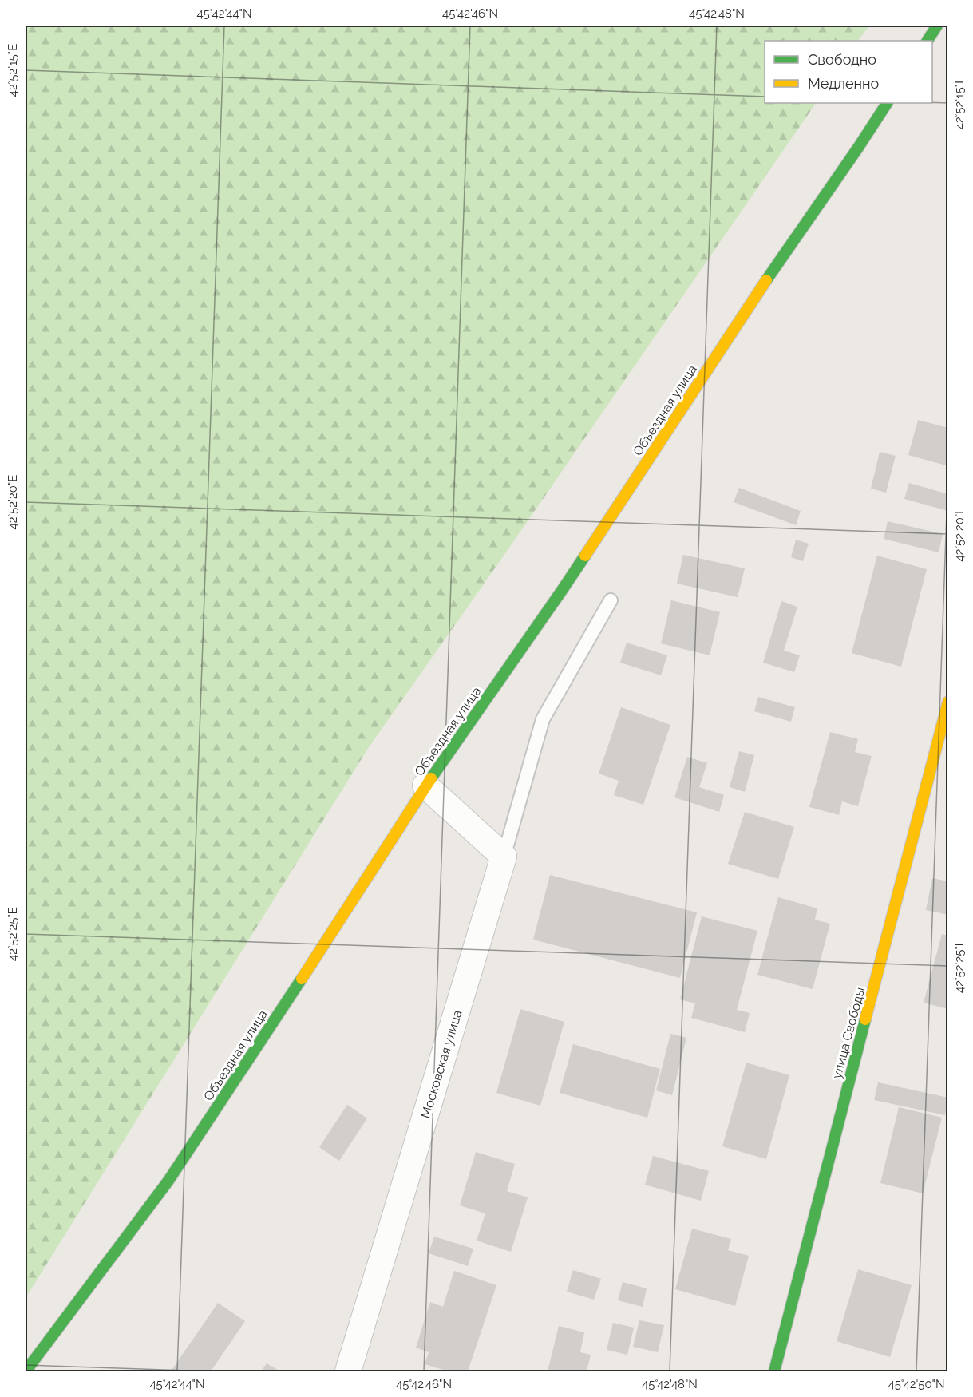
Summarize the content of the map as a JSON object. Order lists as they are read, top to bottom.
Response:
{
  "streets": {
    "street": ["Объездная улица", "улица Свободы", "Московская улица"]
  },
  "legend": ["Свободно", "Медленно"],
  "coordinates": [
    "45°42'44\"N",
    "45°42'46\"N",
    "45°42'48\"N",
    "42°52'15\"E",
    "42°52'20\"E",
    "42°52'25\"E",
    "45°42'50\"N"
  ]
}
